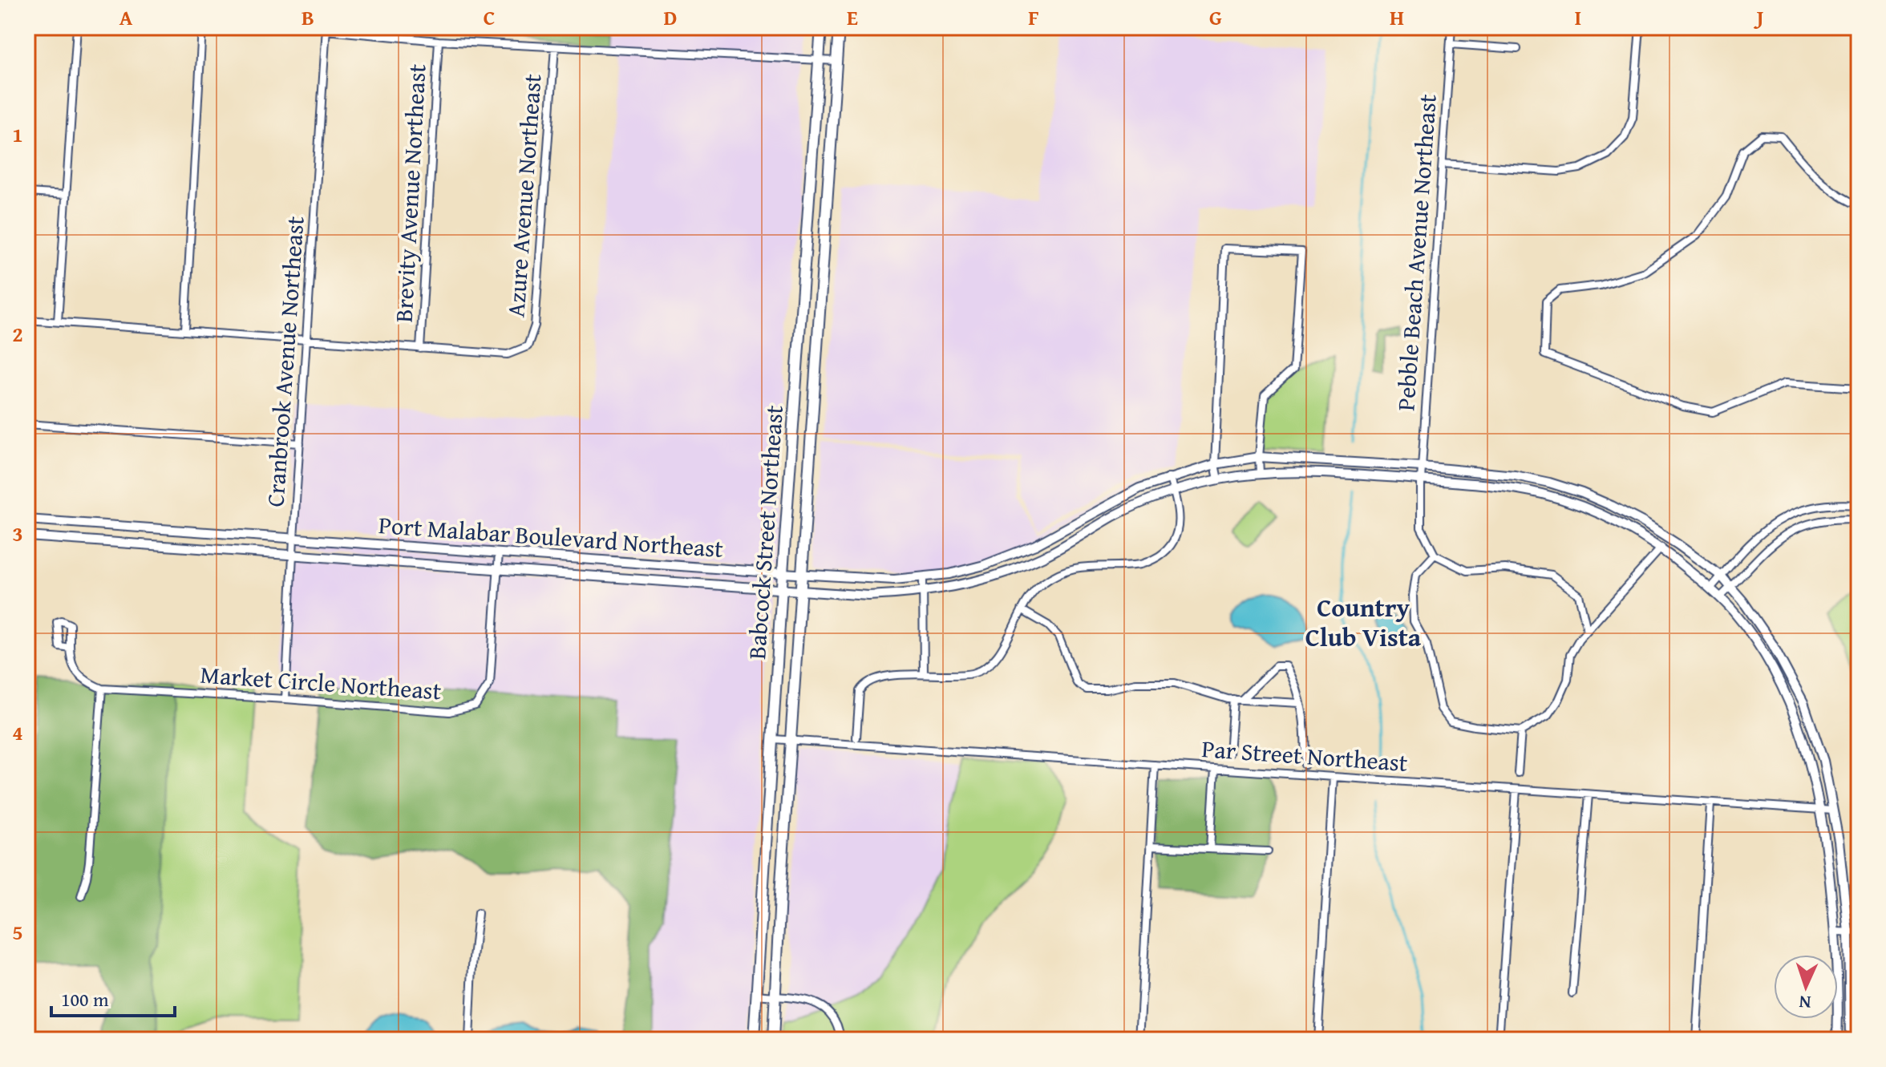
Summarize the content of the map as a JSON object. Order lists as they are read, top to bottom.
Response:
{
  "streets": {
    "main road": ["Babcock Street Northeast"],
    "street": [
      "Brevity Avenue Northeast",
      "Azure Avenue Northeast",
      "Pebble Beach Avenue Northeast",
      "Cranbrook Avenue Northeast",
      "Port Malabar Boulevard Northeast",
      "Market Circle Northeast",
      "Par Street Northeast"
    ]
  },
  "crossings": [
    ["Brevity Avenue Northeast", "Azure Avenue Northeast"],
    ["Pebble Beach Avenue Northeast", "Port Malabar Boulevard Northeast"],
    ["Cranbrook Avenue Northeast", "Port Malabar Boulevard Northeast"],
    ["Cranbrook Avenue Northeast", "Market Circle Northeast"],
    ["Babcock Street Northeast", "Port Malabar Boulevard Northeast"],
    ["Babcock Street Northeast", "Par Street Northeast"],
    ["Port Malabar Boulevard Northeast", "Market Circle Northeast"],
    ["Port Malabar Boulevard Northeast", "Par Street Northeast"]
  ],
  "districts": ["Country Club Vista"],
  "scale_bar": "100 m",
  "north": "bottom",
  "grid": {
    "columns": [
      "A",
      "B",
      "C",
      "D",
      "E",
      "F",
      "G",
      "H",
      "I",
      "J"
    ],
    "rows": [
      "1",
      "2",
      "3",
      "4",
      "5"
    ]
  }
}
